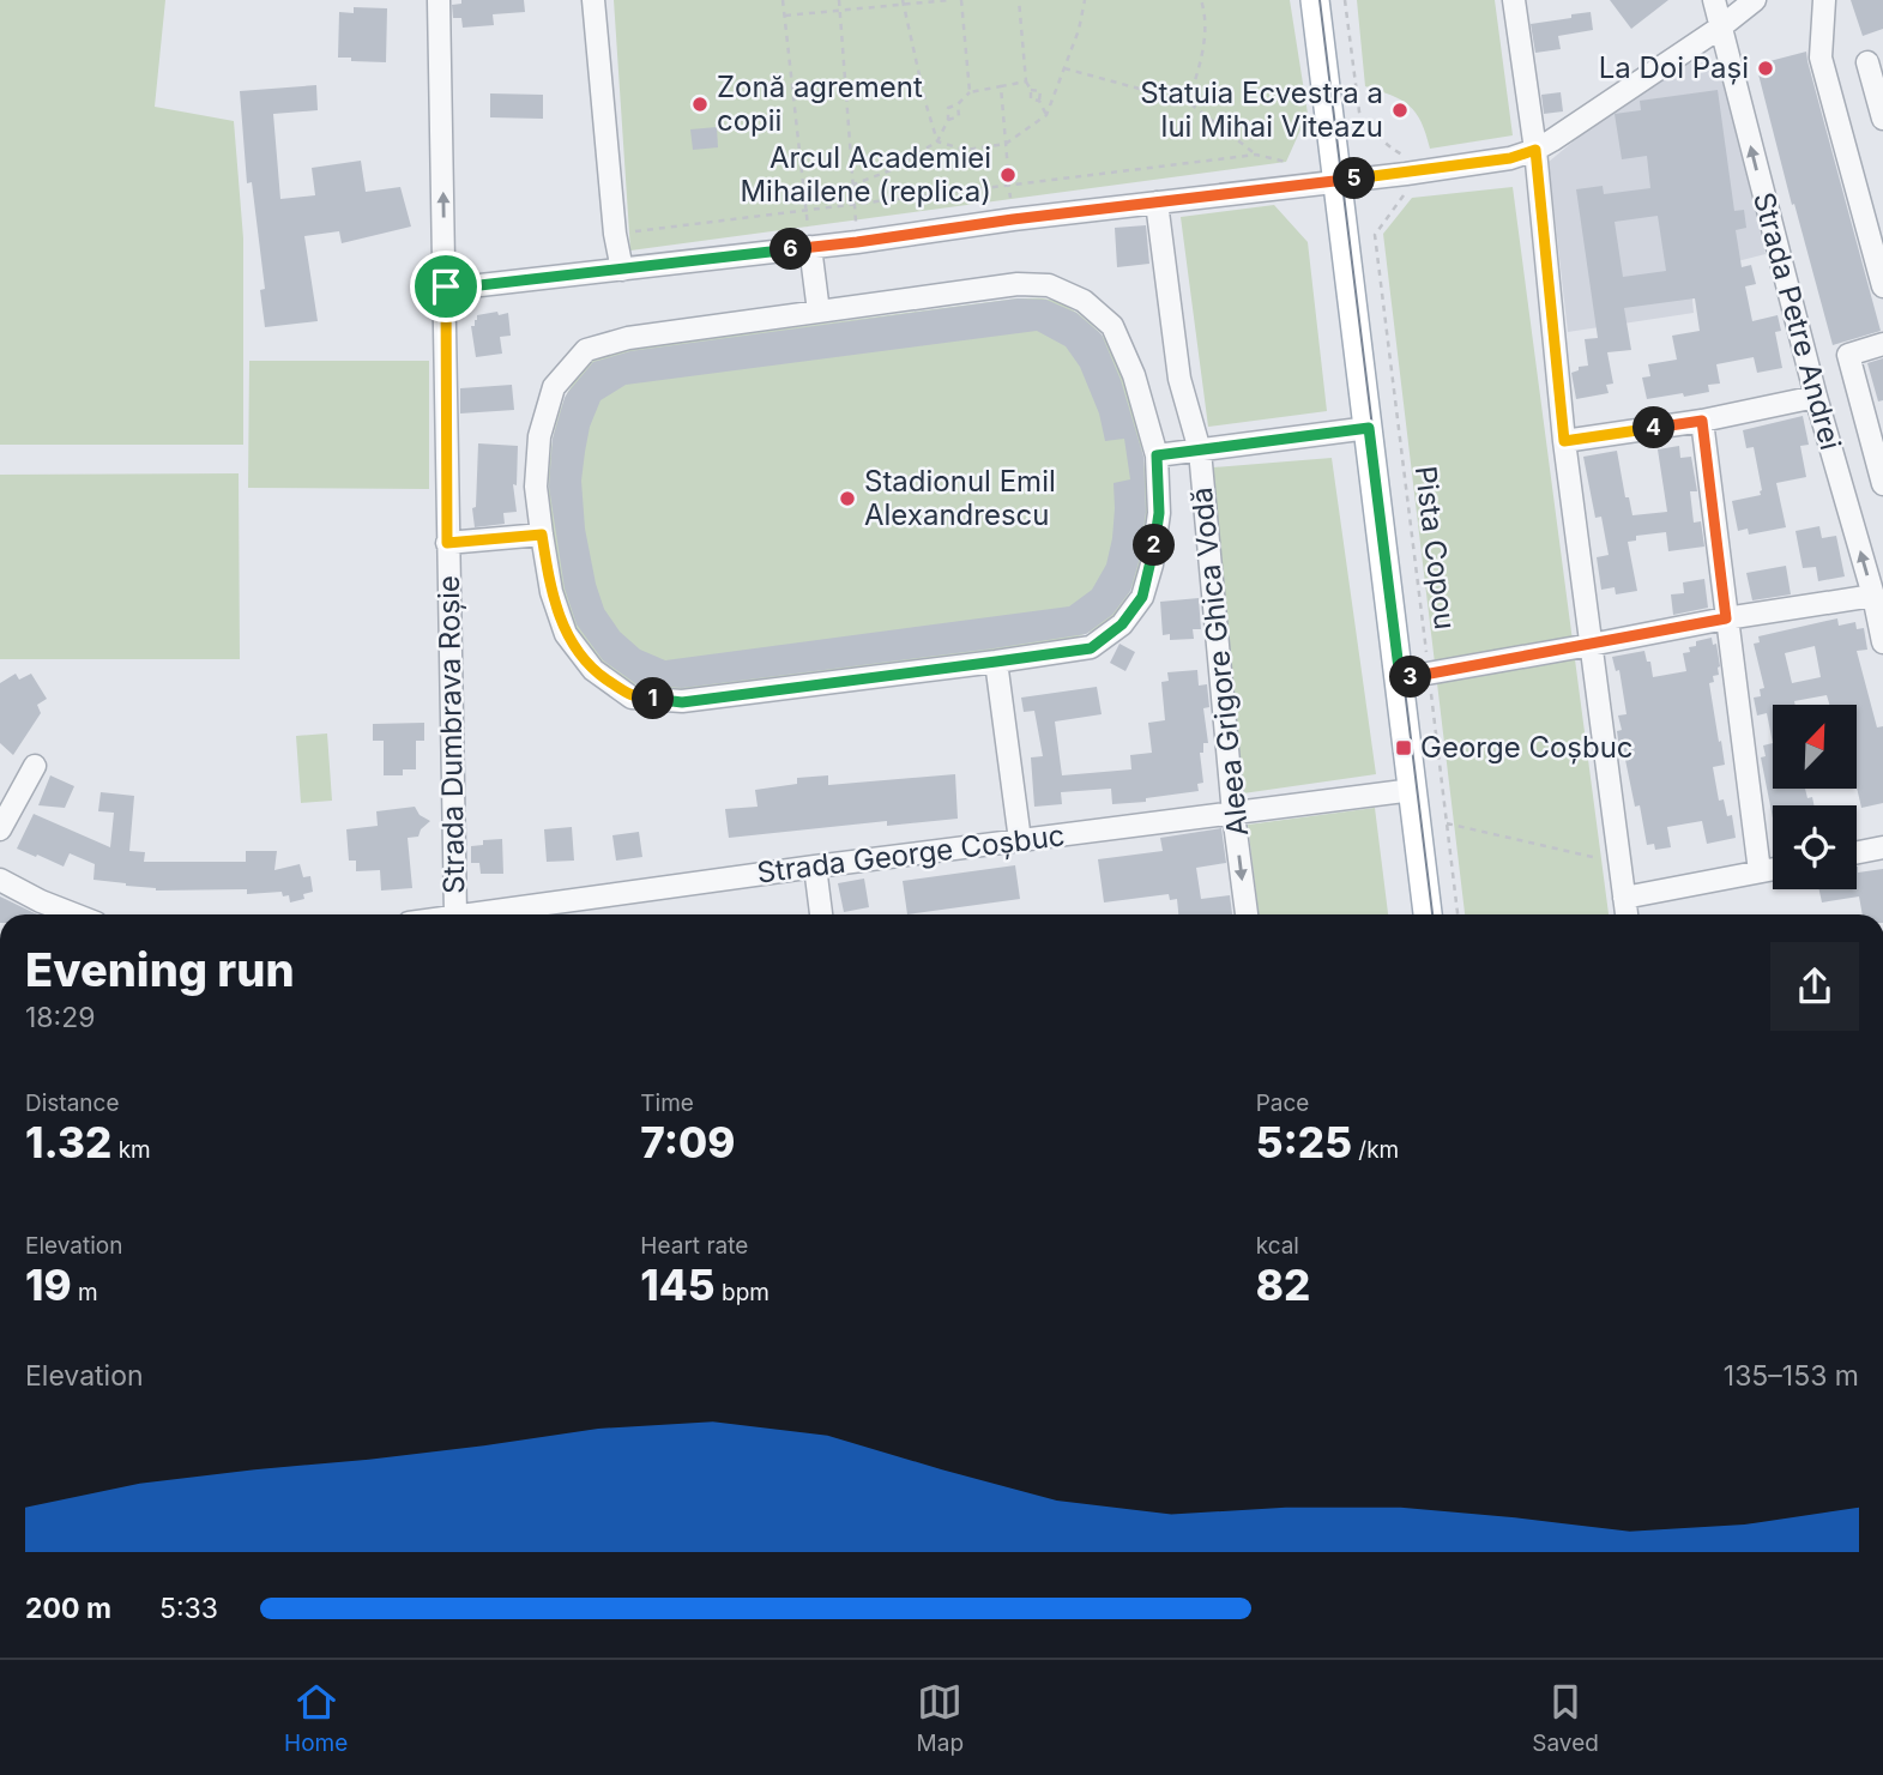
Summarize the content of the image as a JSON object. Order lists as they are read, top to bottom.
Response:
{
  "streets": {
    "street": [
      "Strada Petre Andrei",
      "Aleea Grigore Ghica Vodă",
      "Strada Dumbrava Roșie",
      "Strada George Coșbuc"
    ],
    "path": ["Pista Copou"]
  },
  "crossings": [
    ["Aleea Grigore Ghica Vodă", "Strada George Coșbuc"]
  ],
  "places": {
    "other": [
      "La Doi Pași",
      "Zonă agrement copii",
      "Statuia Ecvestra a lui Mihai Viteazu",
      "Arcul Academiei Mihailene (replica)",
      "Stadionul Emil Alexandrescu"
    ],
    "transit": ["George Coșbuc"]
  },
  "north": "top right",
  "page": {
    "pins": [
      "5",
      "6",
      "4",
      "2",
      "3",
      "1"
    ],
    "heading": ["Evening run", "18:29"],
    "stats": [
      ["Distance", "1.32 km"],
      ["Time", "7:09"],
      ["Pace", "5:25 /km"],
      ["Elevation", "19 m"],
      ["Heart rate", "145 bpm"],
      ["kcal", "82"]
    ],
    "chart": ["Elevation", "135–153 m"],
    "list": [
      {
        "name": "200 m",
        "note": "5:33"
      }
    ],
    "tabs": ["Home", "Map", "Saved"]
  }
}
